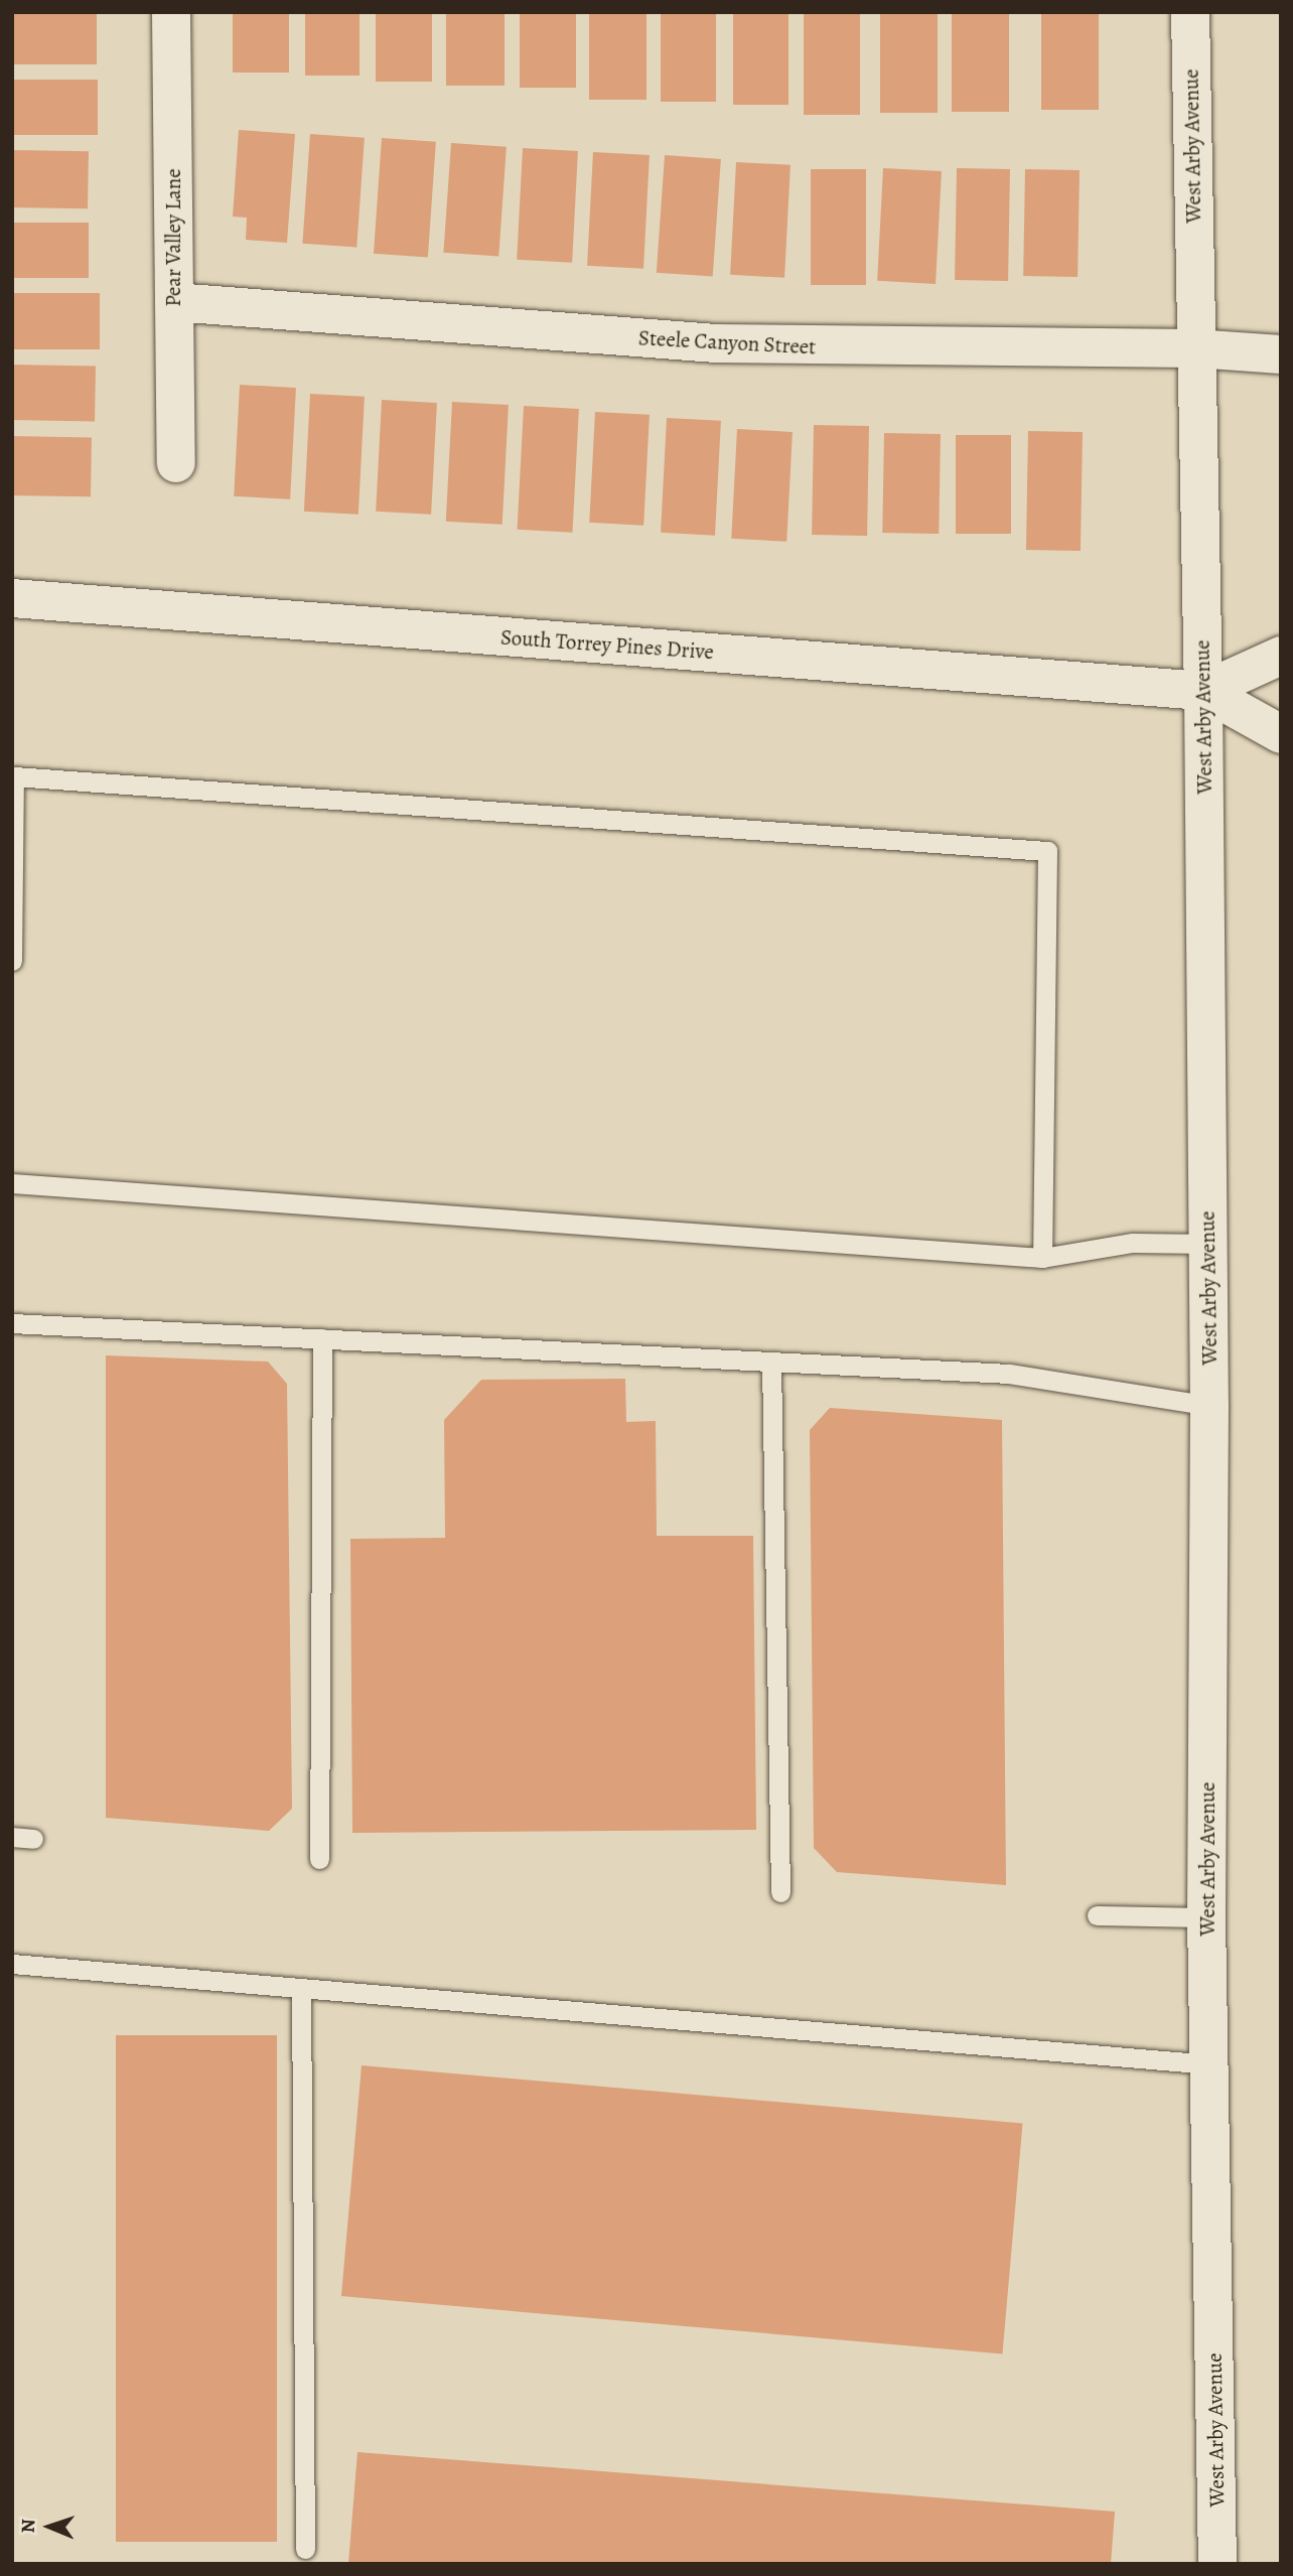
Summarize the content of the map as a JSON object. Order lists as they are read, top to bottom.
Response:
{
  "streets": {
    "street": [
      "West Arby Avenue",
      "Pear Valley Lane",
      "Steele Canyon Street",
      "South Torrey Pines Drive"
    ]
  },
  "crossings": [
    ["West Arby Avenue", "Steele Canyon Street"],
    ["West Arby Avenue", "South Torrey Pines Drive"],
    ["Pear Valley Lane", "Steele Canyon Street"]
  ],
  "north": "left"
}
